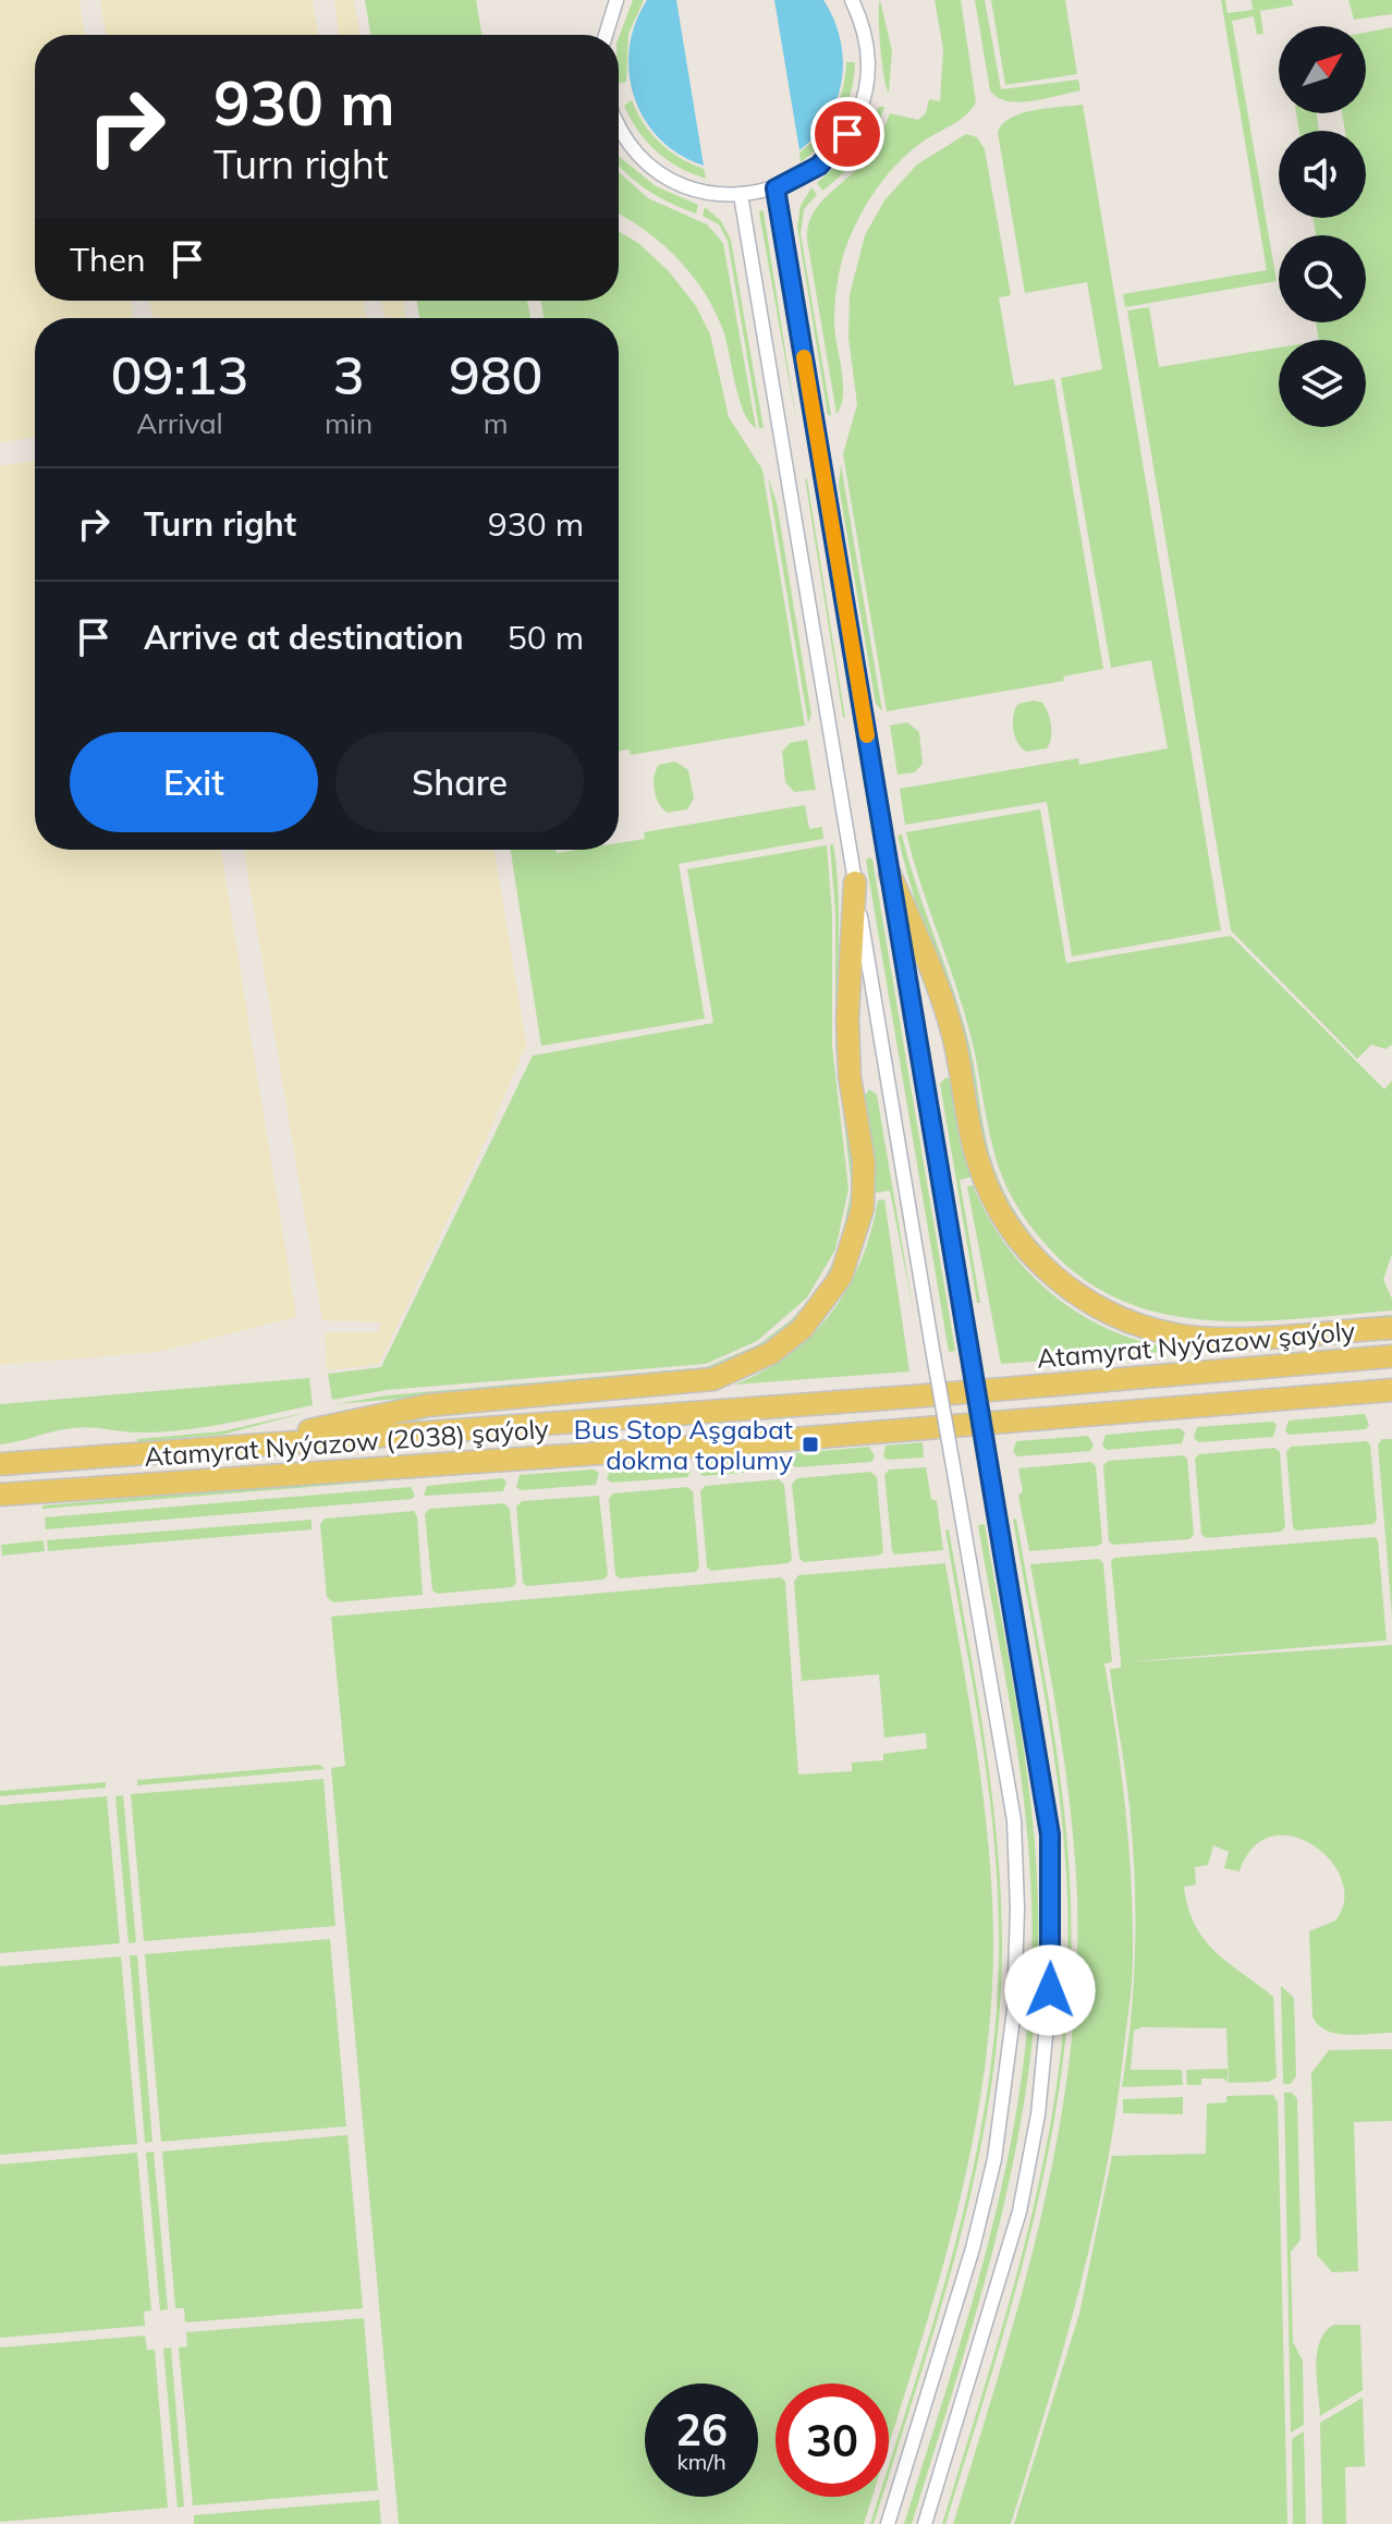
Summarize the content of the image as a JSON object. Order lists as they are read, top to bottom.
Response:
{
  "streets": {
    "main road": ["Atamyrat Nyýazow şaýoly", "Atamyrat Nyýazow (2038) şaýoly"]
  },
  "crossings": [
    ["Atamyrat Nyýazow şaýoly", "Atamyrat Nyýazow (2038) şaýoly"]
  ],
  "places": {
    "transit": ["Bus Stop Aşgabat dokma toplumy"]
  },
  "north": "top right",
  "page": {
    "turn": ["930 m", "Turn right"],
    "then": "Then",
    "eta": [
      "09:13",
      "Arrival",
      "3",
      "min",
      "980",
      "m"
    ],
    "list": [
      {
        "name": "Turn right",
        "value": "930 m"
      },
      {
        "name": "Arrive at destination",
        "value": "50 m"
      }
    ],
    "buttons": ["Exit", "Share"],
    "speed": "26 km/h",
    "limit": "30"
  }
}
